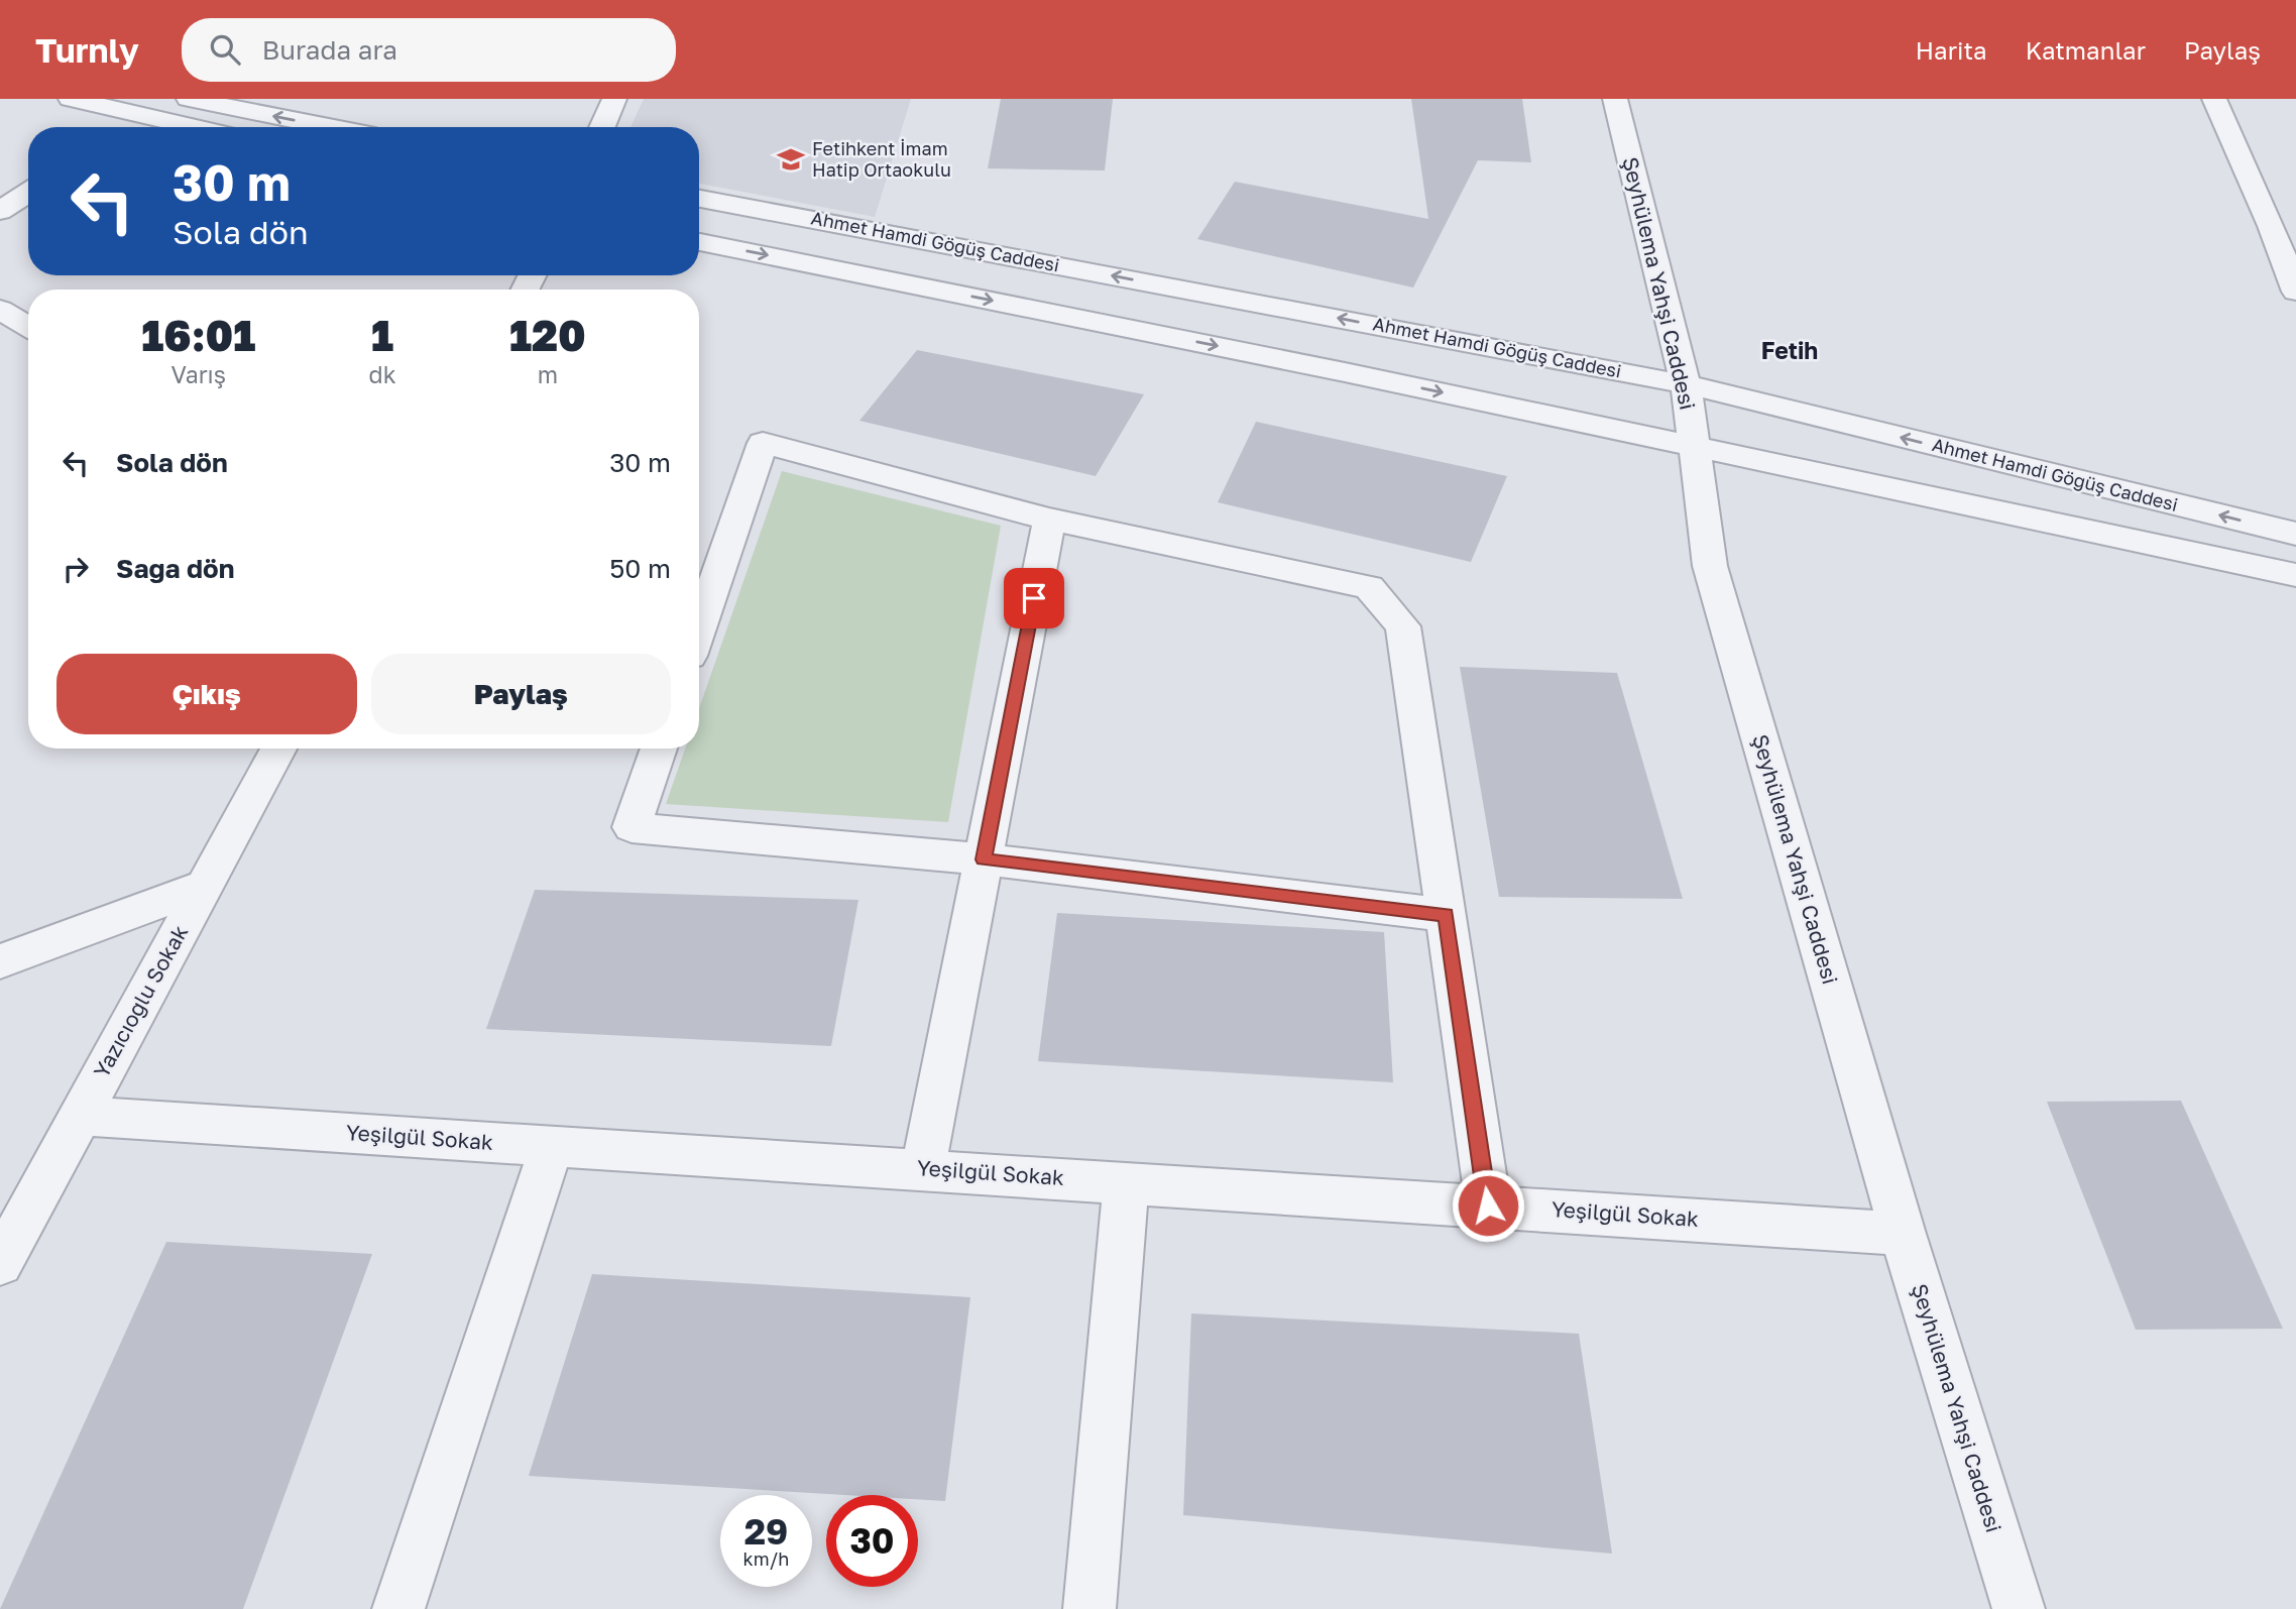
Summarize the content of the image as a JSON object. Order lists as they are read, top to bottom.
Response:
{
  "streets": {
    "street": [
      "Ahmet Hamdi Göğüş Caddesi",
      "Şeyhülema Yahşi Caddesi",
      "Yazıcıoğlu Sokak",
      "Yeşilgül Sokak"
    ]
  },
  "crossings": [
    ["Ahmet Hamdi Göğüş Caddesi", "Şeyhülema Yahşi Caddesi"],
    ["Şeyhülema Yahşi Caddesi", "Yeşilgül Sokak"],
    ["Yazıcıoğlu Sokak", "Yeşilgül Sokak"]
  ],
  "districts": ["Fetih"],
  "places": {
    "school or university": ["Fetihkent İmam Hatip Ortaokulu"]
  },
  "page": {
    "header": "Turnly",
    "search": "Burada ara",
    "nav": ["Harita", "Katmanlar", "Paylaş"],
    "turn": ["30 m", "Sola dön"],
    "eta": [
      "16:01",
      "Varış",
      "1",
      "dk",
      "120",
      "m"
    ],
    "list": [
      {
        "name": "Sola dön",
        "value": "30 m"
      },
      {
        "name": "Sağa dön",
        "value": "50 m"
      }
    ],
    "buttons": ["Çıkış", "Paylaş"],
    "speed": "29 km/h",
    "limit": "30"
  }
}
